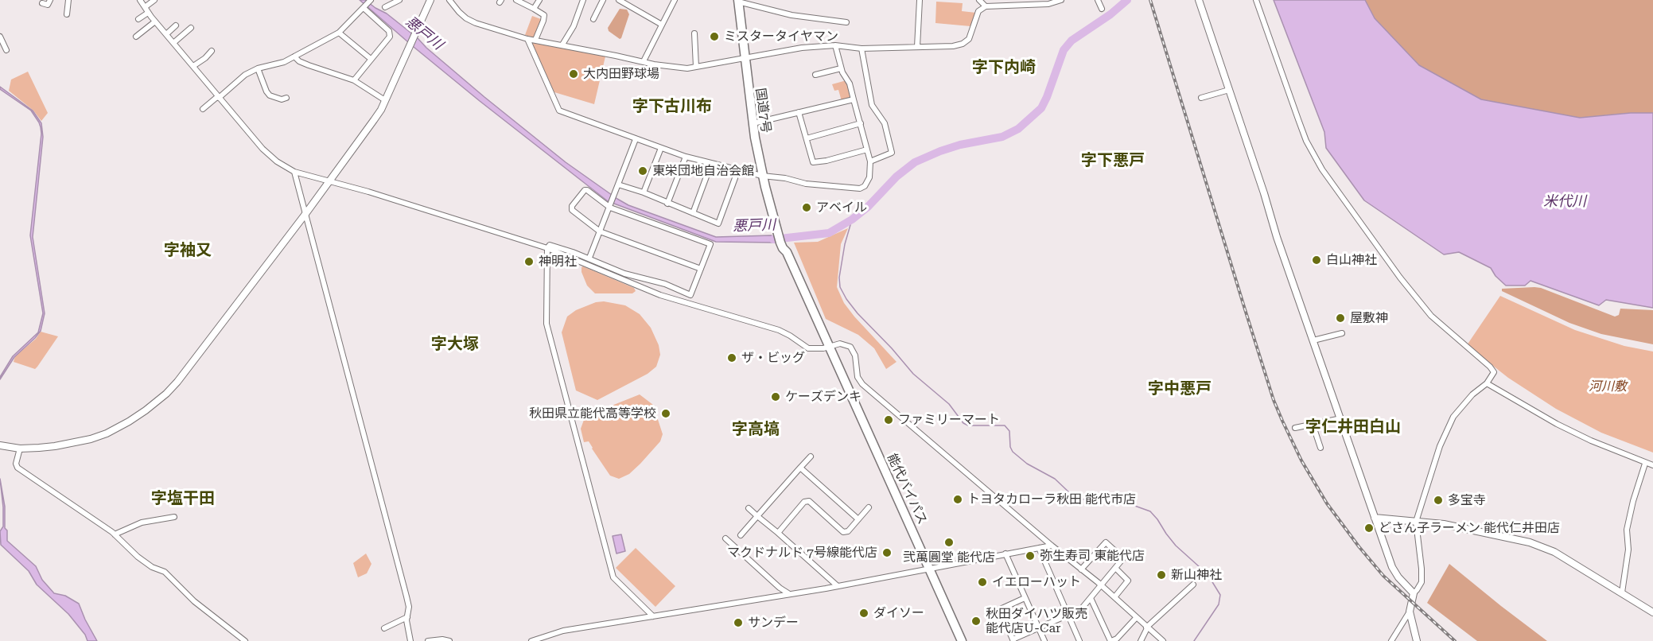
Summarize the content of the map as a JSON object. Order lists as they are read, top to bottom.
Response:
{
  "streets": {
    "highway": ["国道7号", "能代バイパス"]
  },
  "crossings": [
    ["国道7号", "能代バイパス"]
  ],
  "districts": [
    "字下内崎",
    "字下古川布",
    "字下悪戸",
    "字袖又",
    "字大塚",
    "字中悪戸",
    "字仁井田白山",
    "字高塙",
    "字塩干田"
  ],
  "water": ["悪戸川", "米代川"],
  "parks": ["河川敷"],
  "places": [
    "ミスタータイヤマン",
    "大内田野球場",
    "東栄団地自治会館",
    "アベイル",
    "白山神社",
    "神明社",
    "屋敷神",
    "ザ・ビッグ",
    "ケーズデンキ",
    "秋田県立能代高等学校",
    "ファミリーマート",
    "トヨタカローラ秋田 能代市店",
    "多宝寺",
    "どさん子ラーメン 能代仁井田店",
    "弐萬圓堂 能代店",
    "マクドナルド 7号線能代店",
    "弥生寿司 東能代店",
    "新山神社",
    "イエローハット",
    "ダイソー",
    "秋田ダイハツ販売 能代店U-Car",
    "サンデー"
  ]
}
